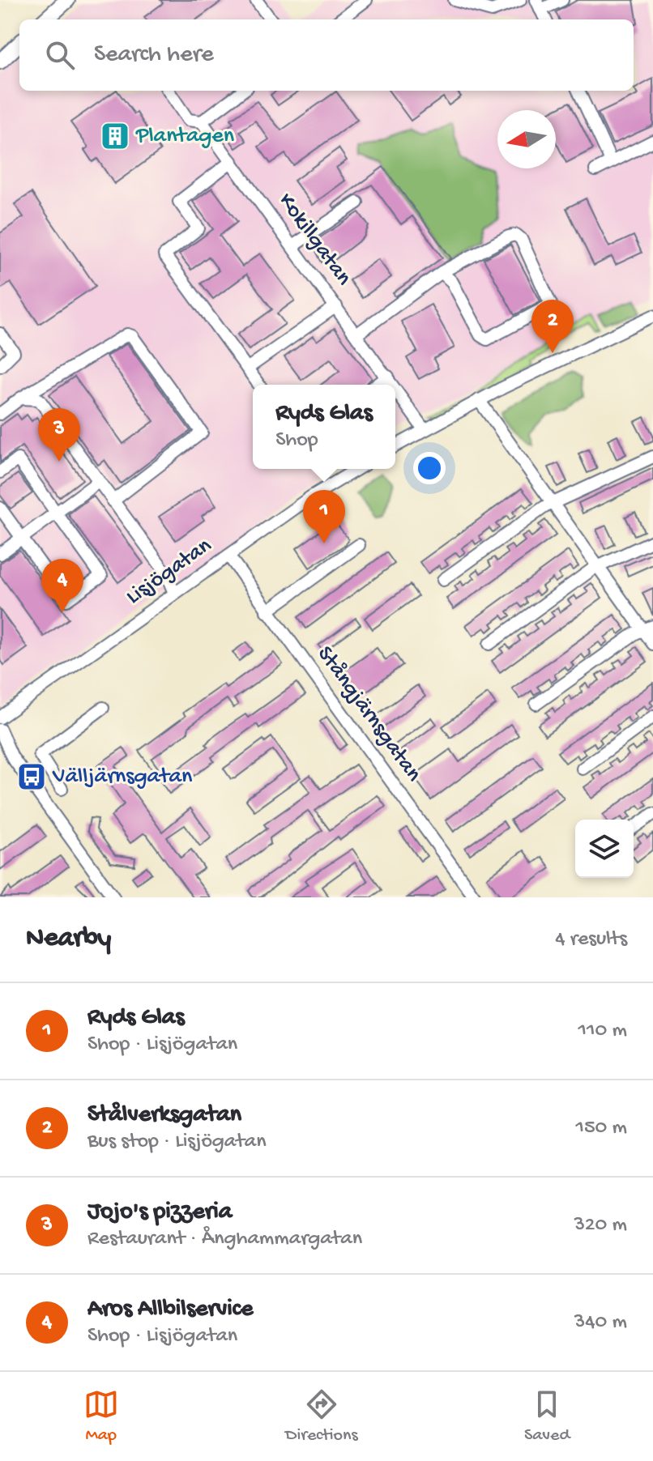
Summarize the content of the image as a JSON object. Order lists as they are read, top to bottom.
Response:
{
  "streets": {
    "street": ["Kokillgatan", "Lisjögatan", "Stångjärnsgatan"]
  },
  "crossings": [
    ["Lisjögatan", "Stångjärnsgatan"]
  ],
  "places": {
    "building": ["Plantagen"],
    "bus stop": ["Välljärnsgatan"]
  },
  "north": "left",
  "page": {
    "search": "Search here",
    "pins": [
      "2",
      "3",
      "1",
      "4"
    ],
    "popup": ["Ryds Glas", "Shop"],
    "heading": ["Nearby", "4 results"],
    "list": [
      {
        "mark": "1",
        "name": "Ryds Glas",
        "note": "Shop · Lisjögatan",
        "value": "110 m"
      },
      {
        "mark": "2",
        "name": "Stålverksgatan",
        "note": "Bus stop · Lisjögatan",
        "value": "150 m"
      },
      {
        "mark": "3",
        "name": "Jojo's pizzeria",
        "note": "Restaurant · Ånghammargatan",
        "value": "320 m"
      },
      {
        "mark": "4",
        "name": "Aros Allbilservice",
        "note": "Shop · Lisjögatan",
        "value": "340 m"
      }
    ],
    "nav": ["Map", "Directions", "Saved"]
  }
}
